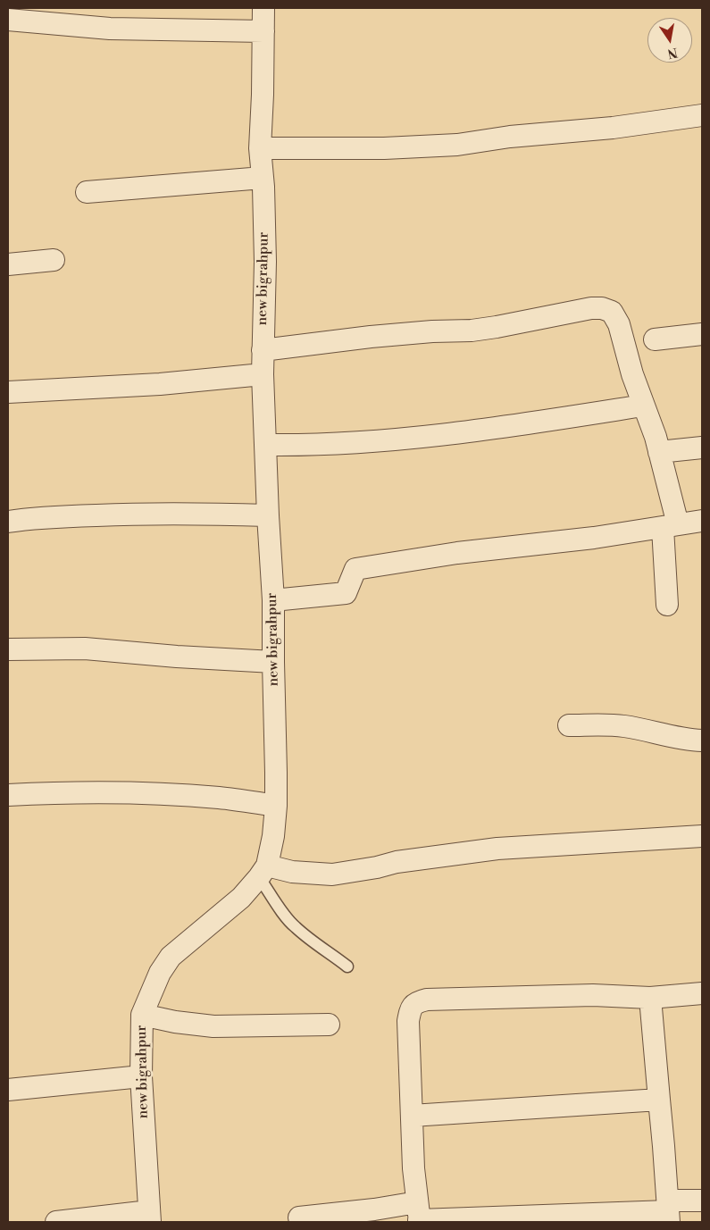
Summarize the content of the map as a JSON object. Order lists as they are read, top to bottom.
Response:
{
  "streets": {
    "street": ["new bigrahpur"]
  },
  "north": "bottom"
}
